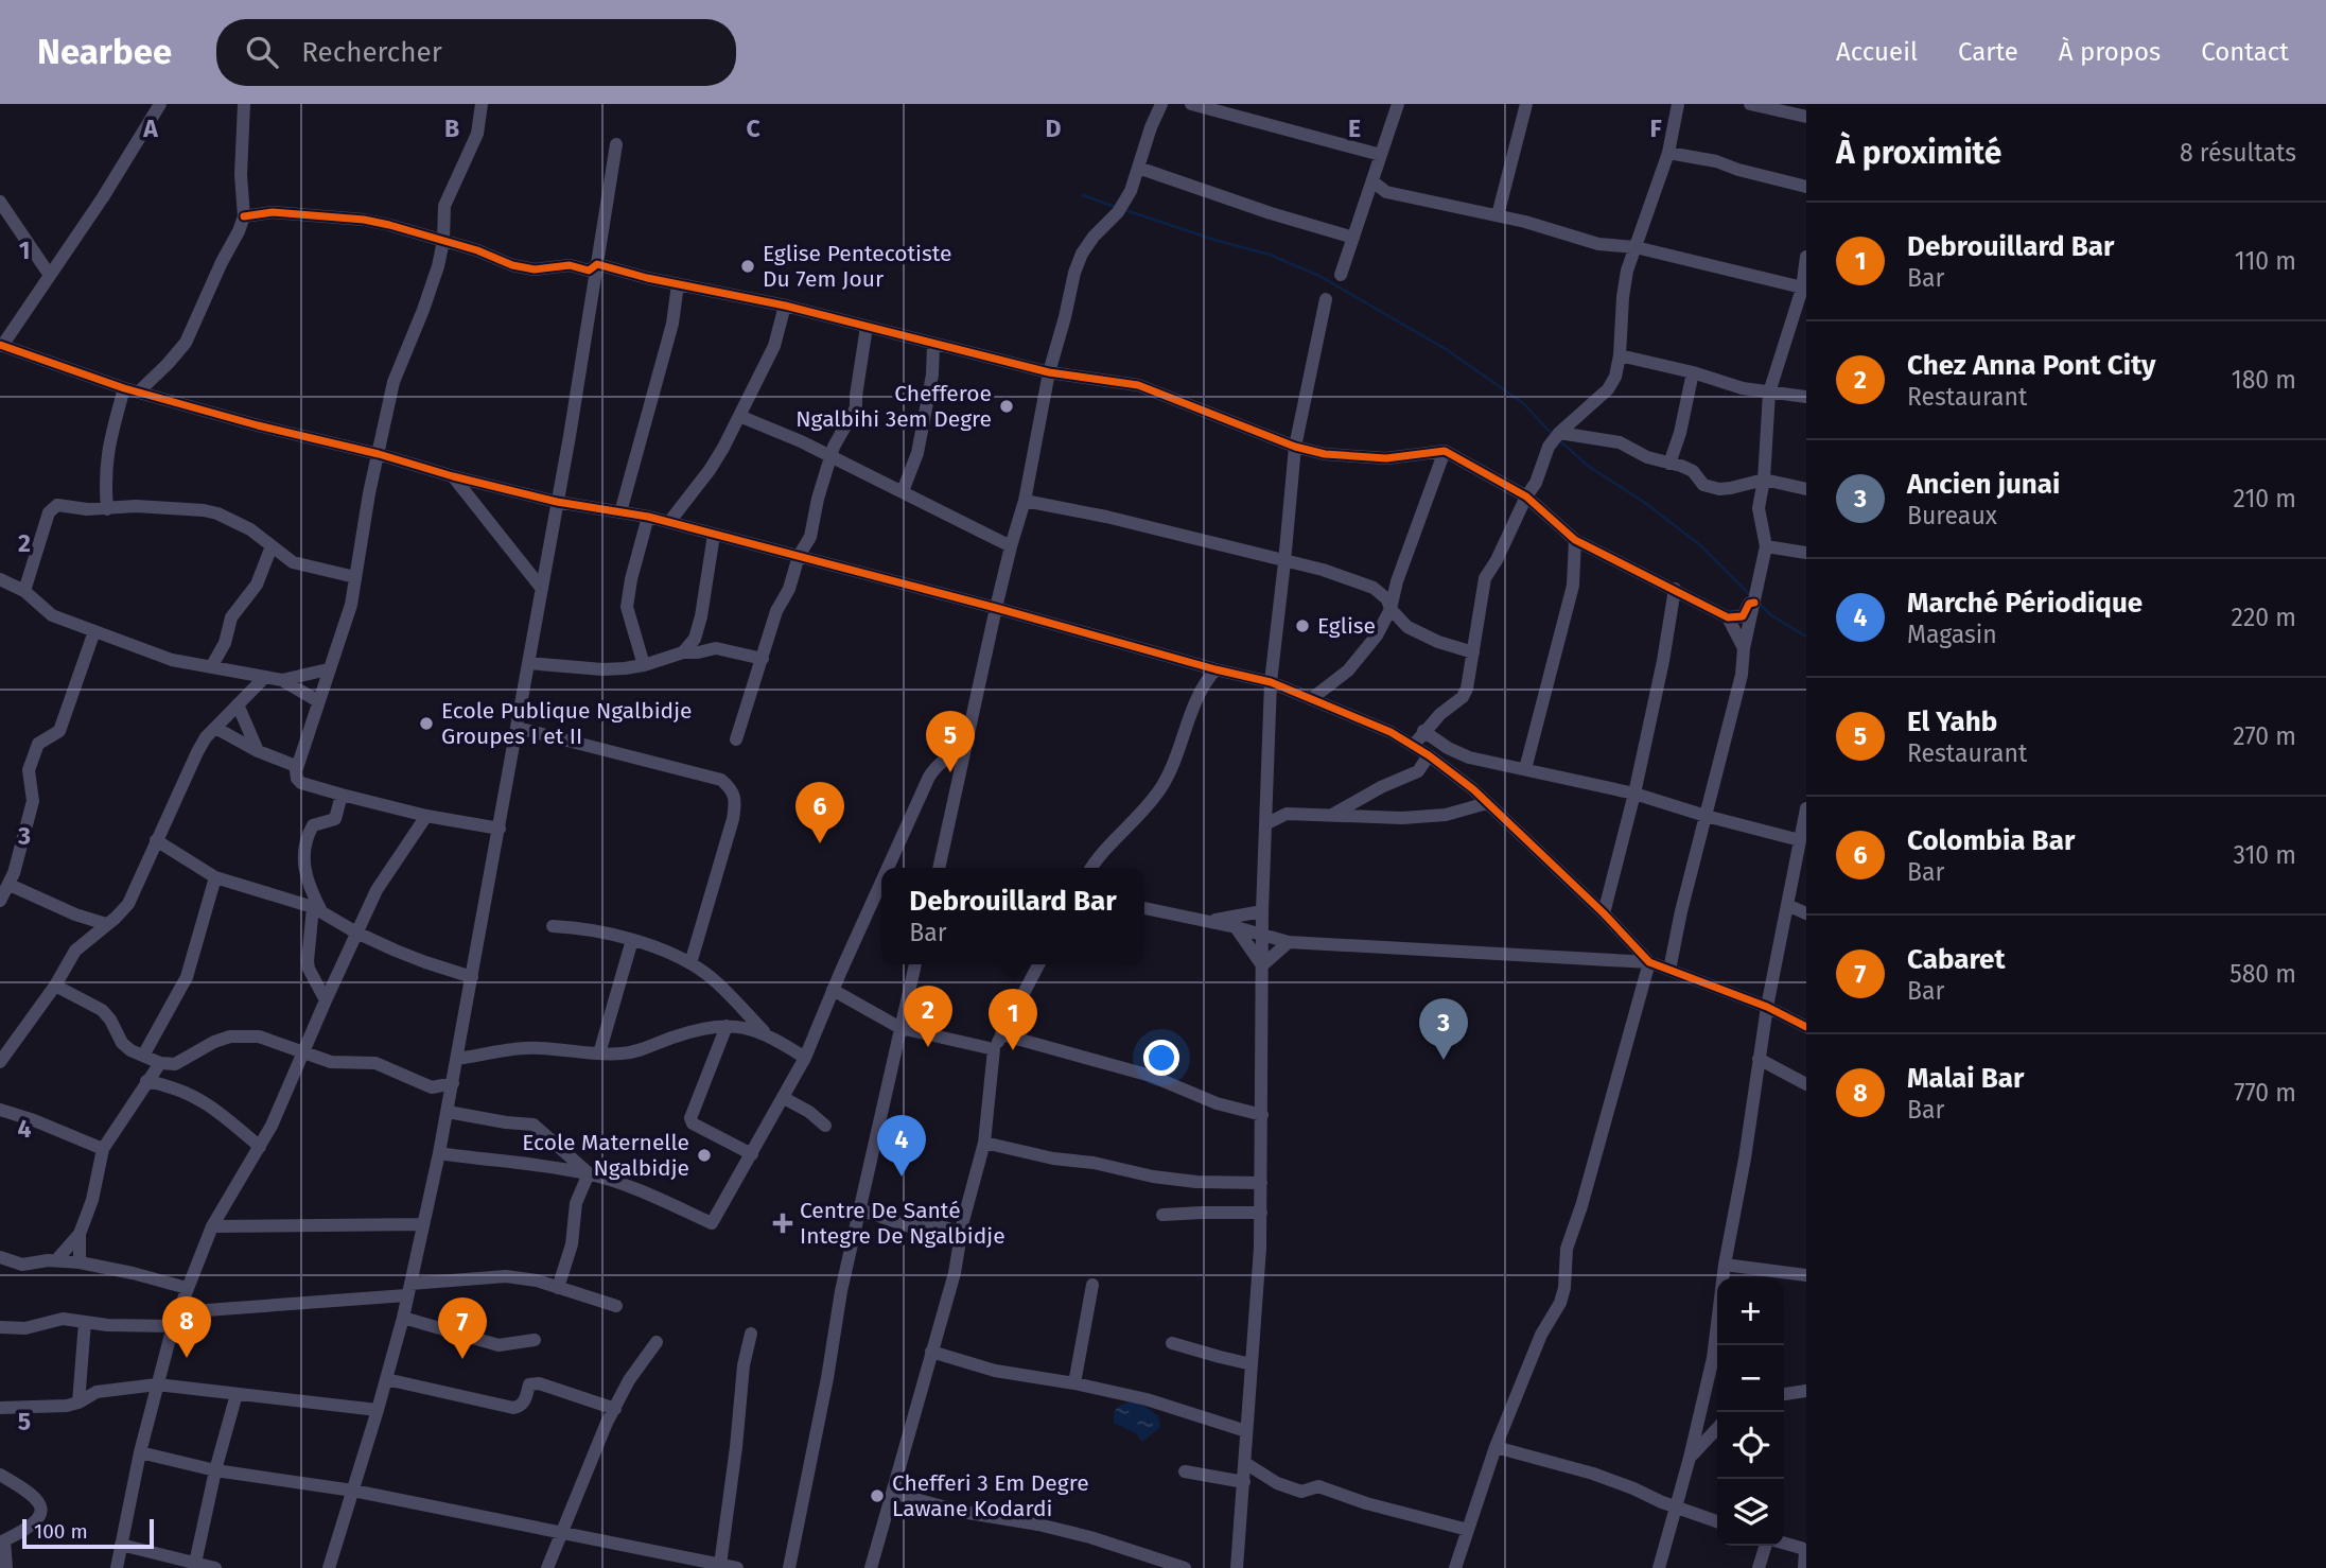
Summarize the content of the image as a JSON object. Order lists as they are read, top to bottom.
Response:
{
  "places": {
    "other": [
      "Eglise Pentecotiste Du 7em Jour",
      "Chefferoe Ngalbihi 3em Degre",
      "Eglise",
      "Ecole Publique Ngalbidje Groupes I et II",
      "Ecole Maternelle Ngalbidje",
      "Chefferi 3 Em Degre Lawane Kodardi"
    ],
    "health": ["Centre De Santé Integre De Ngalbidje"]
  },
  "scale_bar": "100 m",
  "page": {
    "header": "Nearbee",
    "search": "Rechercher",
    "nav": [
      "Accueil",
      "Carte",
      "À propos",
      "Contact"
    ],
    "heading": ["À proximité", "8 résultats"],
    "list": [
      {
        "mark": "1",
        "name": "Debrouillard Bar",
        "note": "Bar",
        "value": "110 m"
      },
      {
        "mark": "2",
        "name": "Chez Anna Pont City",
        "note": "Restaurant",
        "value": "180 m"
      },
      {
        "mark": "3",
        "name": "Ancien junai",
        "note": "Bureaux",
        "value": "210 m"
      },
      {
        "mark": "4",
        "name": "Marché Périodique",
        "note": "Magasin",
        "value": "220 m"
      },
      {
        "mark": "5",
        "name": "El Yahb",
        "note": "Restaurant",
        "value": "270 m"
      },
      {
        "mark": "6",
        "name": "Colombia Bar",
        "note": "Bar",
        "value": "310 m"
      },
      {
        "mark": "7",
        "name": "Cabaret",
        "note": "Bar",
        "value": "580 m"
      },
      {
        "mark": "8",
        "name": "Malai Bar",
        "note": "Bar",
        "value": "770 m"
      }
    ],
    "pins": [
      "5",
      "6",
      "2",
      "1",
      "3",
      "4",
      "8",
      "7"
    ],
    "popup": ["Debrouillard Bar", "Bar"],
    "map_buttons": ["+", "−"],
    "scale": "100 m"
  },
  "grid": {
    "columns": [
      "A",
      "B",
      "C",
      "D",
      "E",
      "F"
    ],
    "rows": [
      "1",
      "2",
      "3",
      "4",
      "5"
    ]
  }
}
